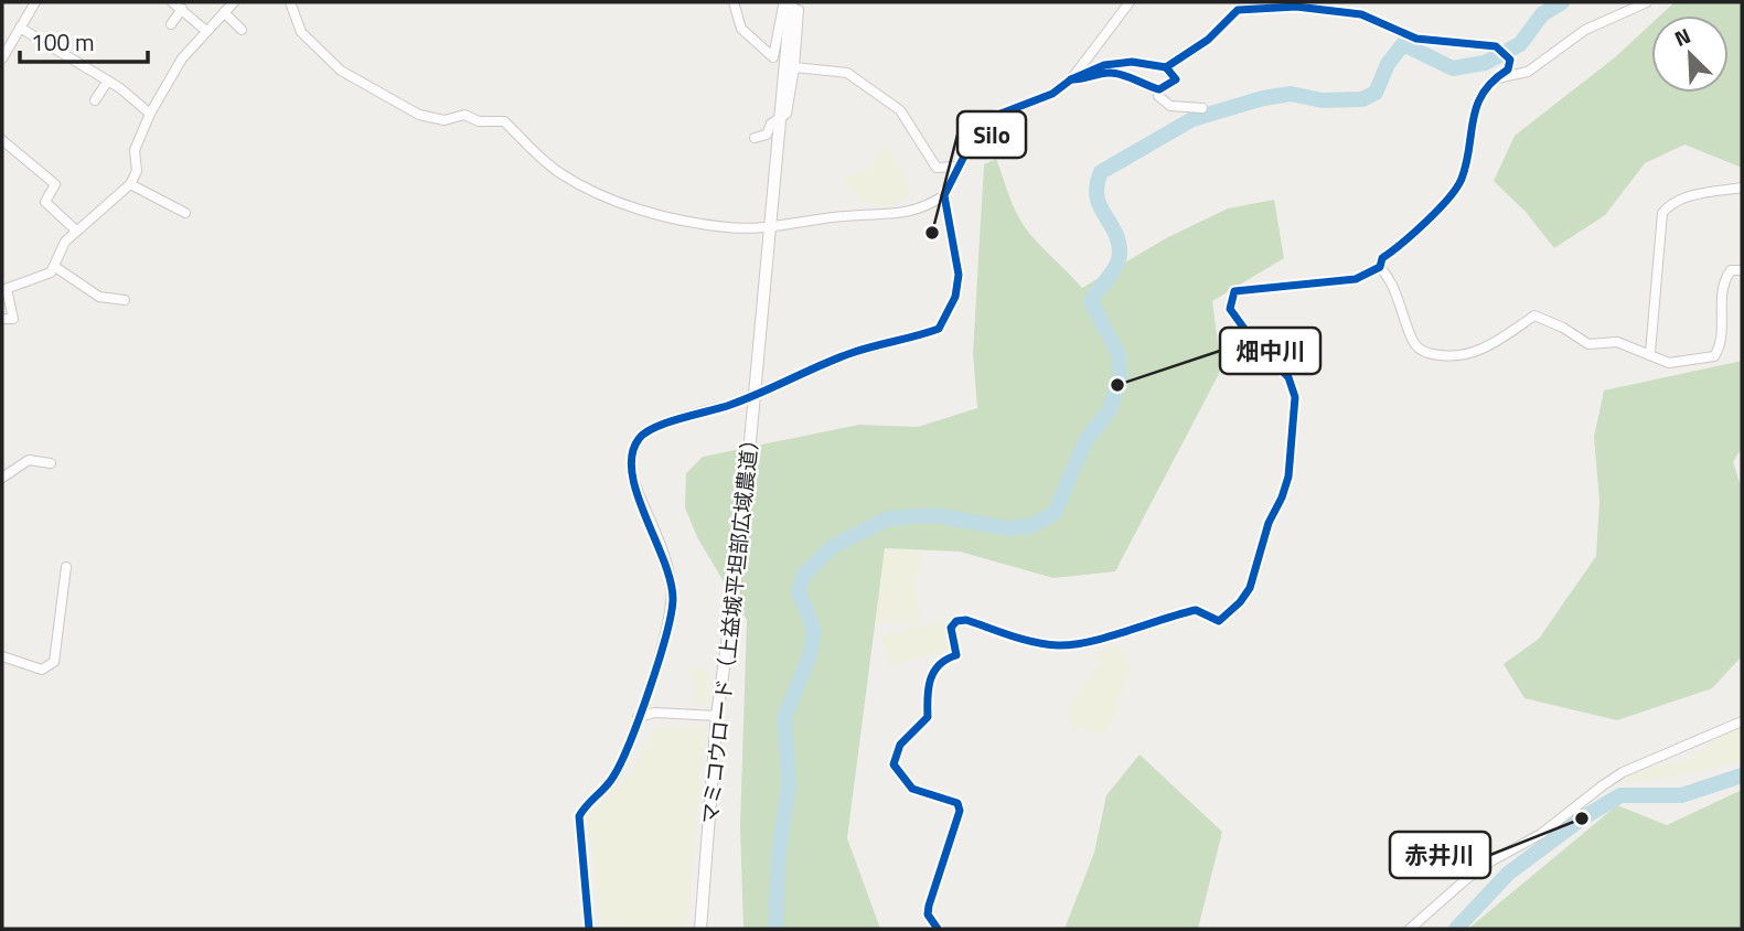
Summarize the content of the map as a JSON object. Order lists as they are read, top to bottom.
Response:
{
  "streets": {
    "street": ["マミコウロード（上益城平坦部広域農道）"]
  },
  "places": ["Silo", "畑中川", "赤井川"],
  "scale_bar": "100 m",
  "north": "top left"
}
